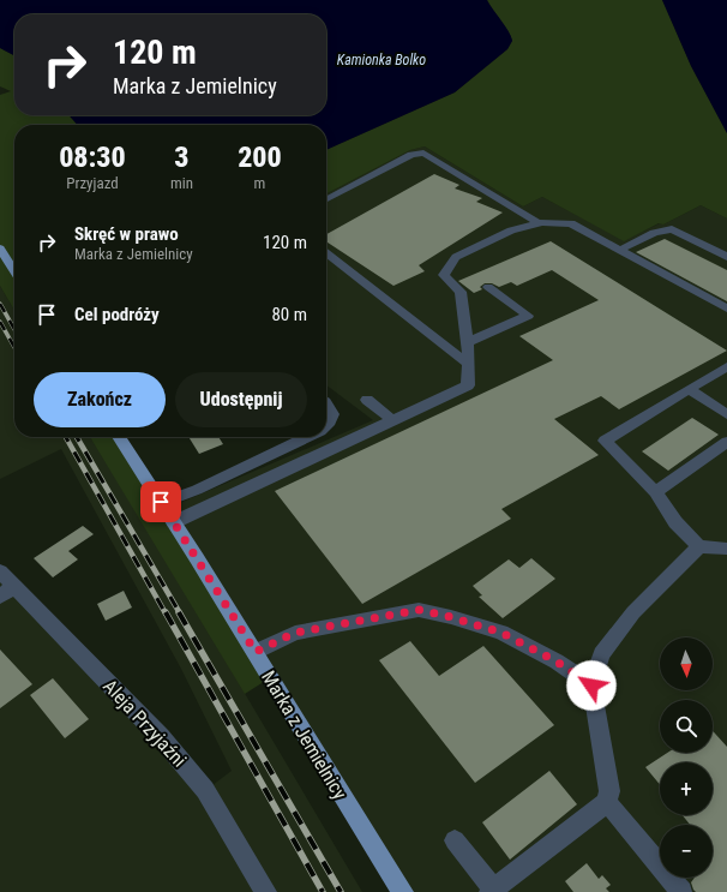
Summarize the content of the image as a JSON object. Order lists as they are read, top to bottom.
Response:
{
  "streets": {
    "main road": ["Marka z Jemielnicy"],
    "street": ["Aleja Przyjaźni"]
  },
  "water": ["Kamionka Bolko"],
  "north": "bottom",
  "page": {
    "turn": ["120 m", "Marka z Jemielnicy"],
    "eta": [
      "08:30",
      "Przyjazd",
      "3",
      "min",
      "200",
      "m"
    ],
    "list": [
      {
        "name": "Skręć w prawo",
        "note": "Marka z Jemielnicy",
        "value": "120 m"
      },
      {
        "name": "Cel podróży",
        "value": "80 m"
      }
    ],
    "buttons": ["Zakończ", "Udostępnij"],
    "map_buttons": ["+", "−"]
  }
}
